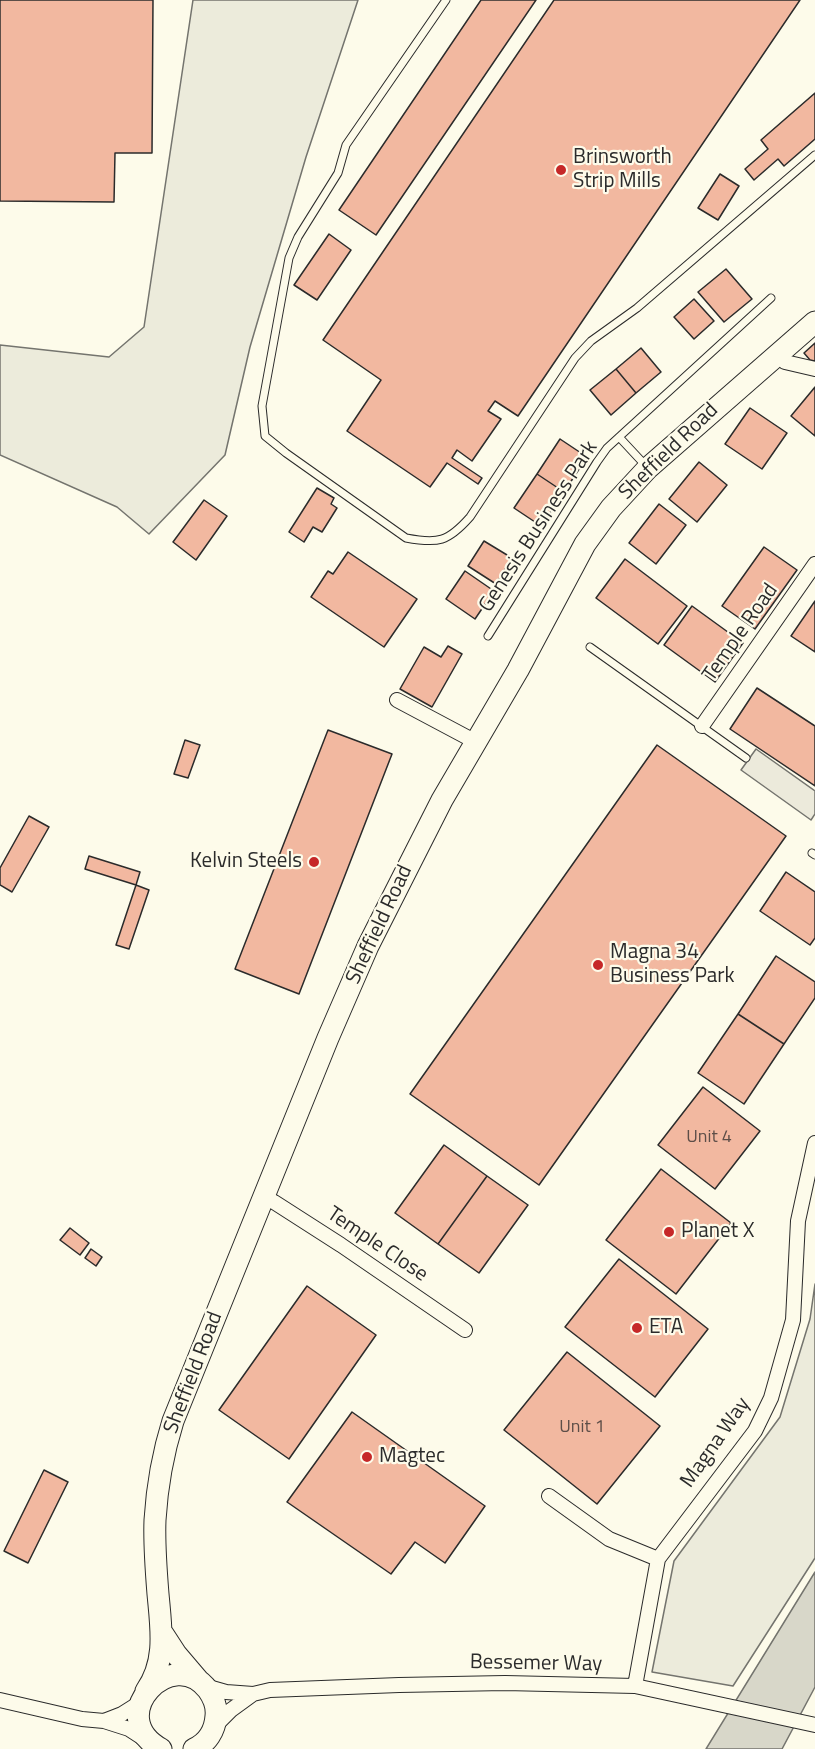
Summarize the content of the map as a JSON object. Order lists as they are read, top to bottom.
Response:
{
  "streets": {
    "main road": ["Sheffield Road"],
    "street": [
      "Temple Road",
      "Temple Close",
      "Magna Way",
      "Bessemer Way"
    ],
    "lane": ["Genesis Business Park"]
  },
  "crossings": [
    ["Sheffield Road", "Genesis Business Park"],
    ["Sheffield Road", "Temple Close"],
    ["Sheffield Road", "Bessemer Way"],
    ["Magna Way", "Bessemer Way"]
  ],
  "places": [
    "Brinsworth Strip Mills",
    "Kelvin Steels",
    "Magna 34 Business Park",
    "Planet X",
    "ETA",
    "Magtec"
  ],
  "house_numbers": ["Unit 4", "Unit 1"]
}
